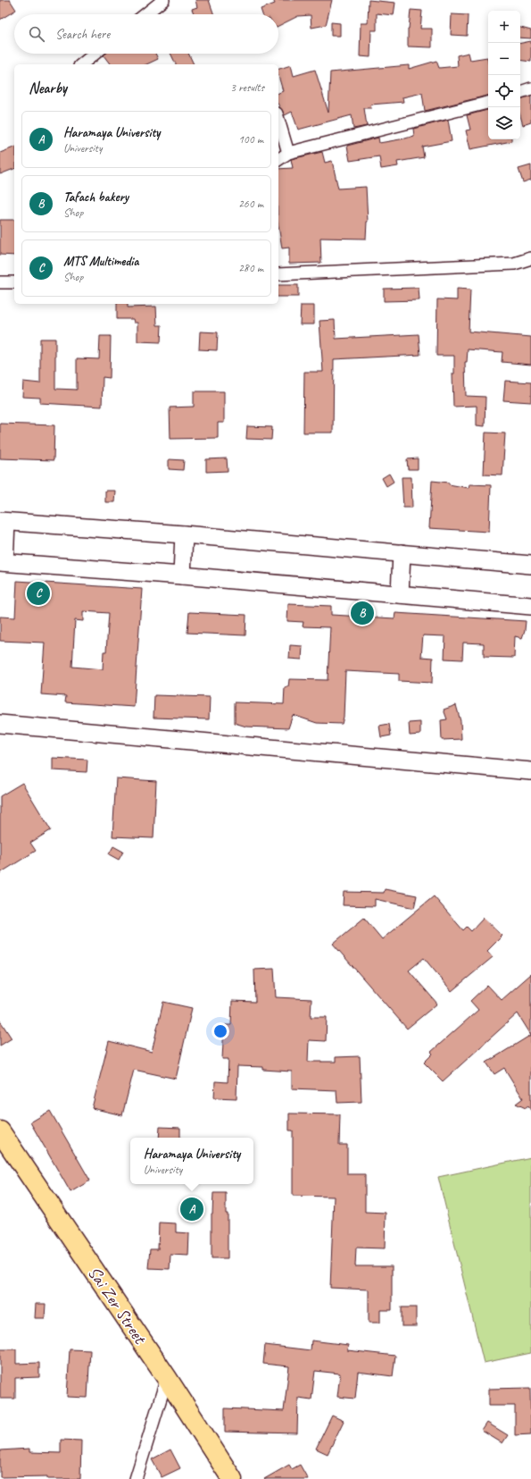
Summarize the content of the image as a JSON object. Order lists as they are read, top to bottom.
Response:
{
  "streets": {
    "highway": ["Sai Zer Street"]
  },
  "page": {
    "map_buttons": ["+", "−"],
    "search": "Search here",
    "heading": ["Nearby", "3 results"],
    "list": [
      {
        "mark": "A",
        "name": "Haramaya University",
        "note": "University",
        "value": "100 m"
      },
      {
        "mark": "B",
        "name": "Tafach bakery",
        "note": "Shop",
        "value": "260 m"
      },
      {
        "mark": "C",
        "name": "MTS Multimedia",
        "note": "Shop",
        "value": "280 m"
      }
    ],
    "pins": ["C", "B", "A"],
    "popup": ["Haramaya University", "University"]
  }
}
